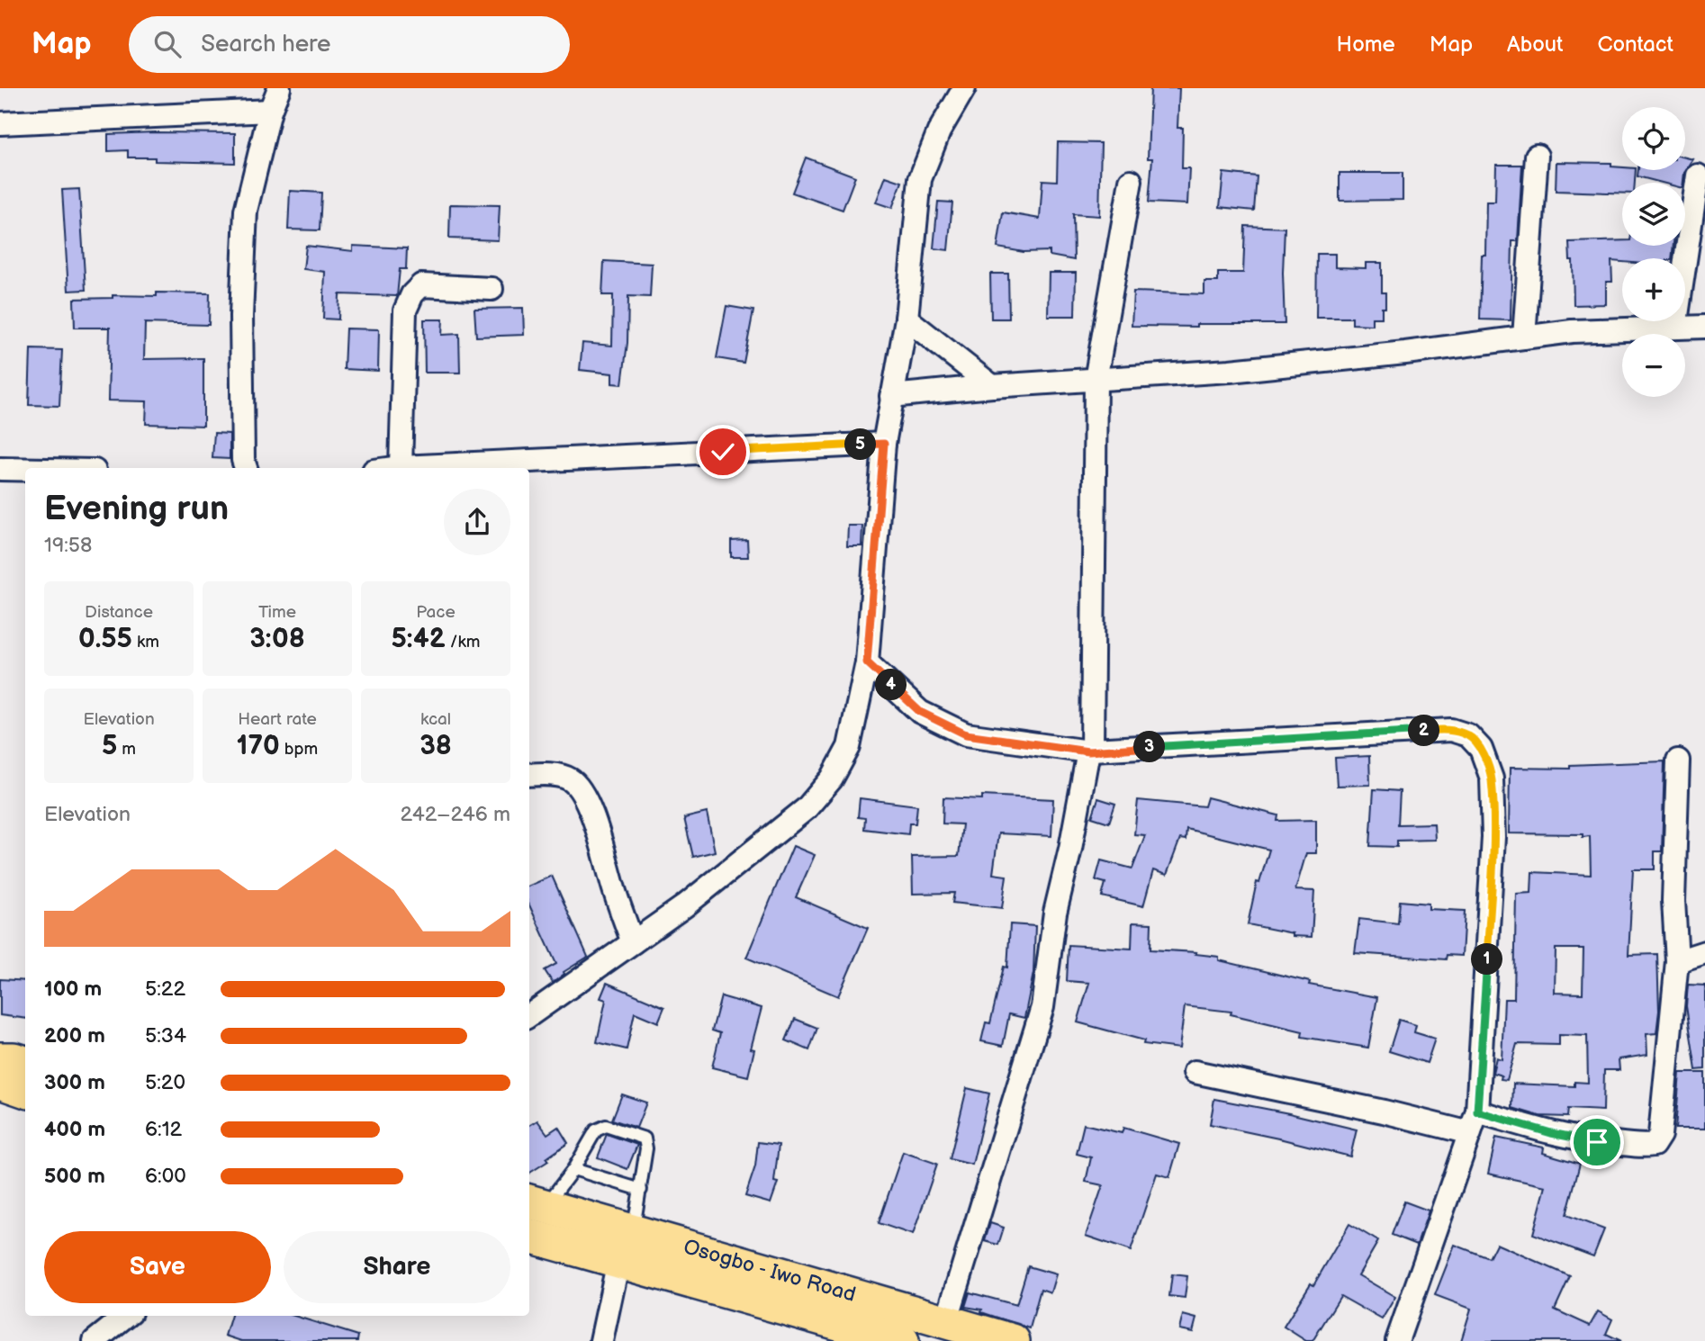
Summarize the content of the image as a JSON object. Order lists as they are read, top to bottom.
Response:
{
  "streets": {
    "main road": ["Osogbo - Iwo Road"]
  },
  "page": {
    "header": "Map",
    "search": "Search here",
    "nav": [
      "Home",
      "Map",
      "About",
      "Contact"
    ],
    "map_buttons": ["+", "−"],
    "pins": [
      "5",
      "4",
      "2",
      "3",
      "1"
    ],
    "heading": ["Evening run", "19:58"],
    "stats": [
      ["Distance", "0.55 km"],
      ["Time", "3:08"],
      ["Pace", "5:42 /km"],
      ["Elevation", "5 m"],
      ["Heart rate", "170 bpm"],
      ["kcal", "38"]
    ],
    "chart": ["Elevation", "242–246 m"],
    "list": [
      {
        "name": "100 m",
        "note": "5:22"
      },
      {
        "name": "200 m",
        "note": "5:34"
      },
      {
        "name": "300 m",
        "note": "5:20"
      },
      {
        "name": "400 m",
        "note": "6:12"
      },
      {
        "name": "500 m",
        "note": "6:00"
      }
    ],
    "buttons": ["Save", "Share"]
  }
}
